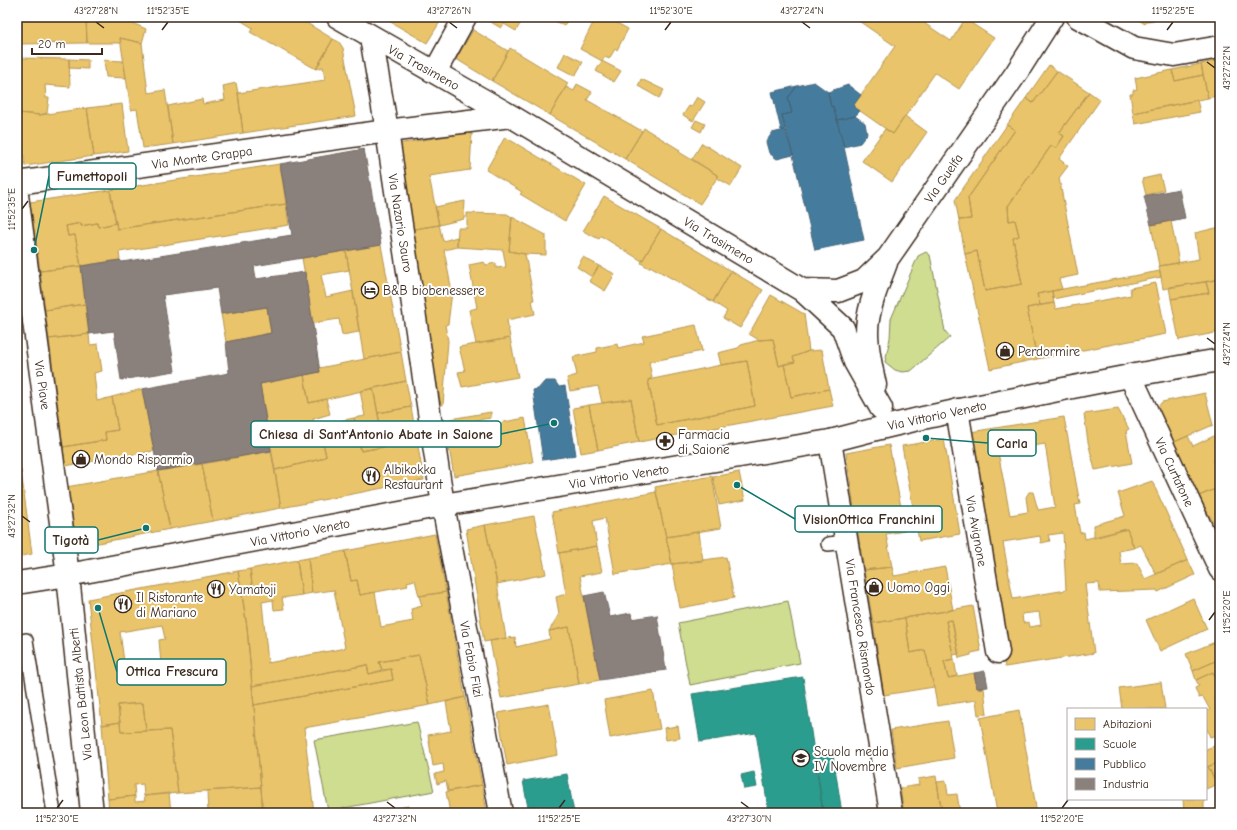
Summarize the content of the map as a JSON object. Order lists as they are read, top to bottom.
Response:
{
  "streets": {
    "street": [
      "Via Trasimeno",
      "Via Monte Grappa",
      "Via Guelfa",
      "Via Nazario Sauro",
      "Via Piave",
      "Via Vittorio Veneto",
      "Via Curtatone",
      "Via Avignone",
      "Via Francesco Rismondo",
      "Via Fabio Filzi",
      "Via Leon Battista Alberti"
    ]
  },
  "crossings": [
    ["Via Trasimeno", "Via Guelfa"],
    ["Via Trasimeno", "Via Nazario Sauro"],
    ["Via Trasimeno", "Via Vittorio Veneto"],
    ["Via Monte Grappa", "Via Nazario Sauro"],
    ["Via Nazario Sauro", "Via Vittorio Veneto"],
    ["Via Nazario Sauro", "Via Fabio Filzi"],
    ["Via Piave", "Via Vittorio Veneto"],
    ["Via Piave", "Via Leon Battista Alberti"],
    ["Via Vittorio Veneto", "Via Curtatone"],
    ["Via Vittorio Veneto", "Via Avignone"],
    ["Via Vittorio Veneto", "Via Francesco Rismondo"],
    ["Via Vittorio Veneto", "Via Fabio Filzi"],
    ["Via Vittorio Veneto", "Via Leon Battista Alberti"]
  ],
  "places": {
    "other": [
      "Fumettopoli",
      "Chiesa di Sant'Antonio Abate in Saione",
      "Carla",
      "VisionOttica Franchini",
      "Tigotà",
      "Ottica Frescura"
    ],
    "hotel": ["B&B biobenessere"],
    "shop": ["Perdormire", "Mondo Risparmio", "Uomo Oggi"],
    "pharmacy": ["Farmacia di Saione"],
    "restaurant": ["Albikokka Restaurant", "Yamatoji", "Il Ristorante di Mariano"],
    "school or university": ["Scuola media IV Novembre"]
  },
  "legend": [
    "Abitazioni",
    "Scuole",
    "Pubblico",
    "Industria"
  ],
  "scale_bar": "20 m",
  "coordinates": [
    "43°27'28\"N",
    "11°52'35\"E",
    "43°27'26\"N",
    "11°52'30\"E",
    "43°27'24\"N",
    "11°52'25\"E",
    "43°27'22\"N",
    "43°27'32\"N",
    "11°52'20\"E",
    "43°27'30\"N"
  ]
}
